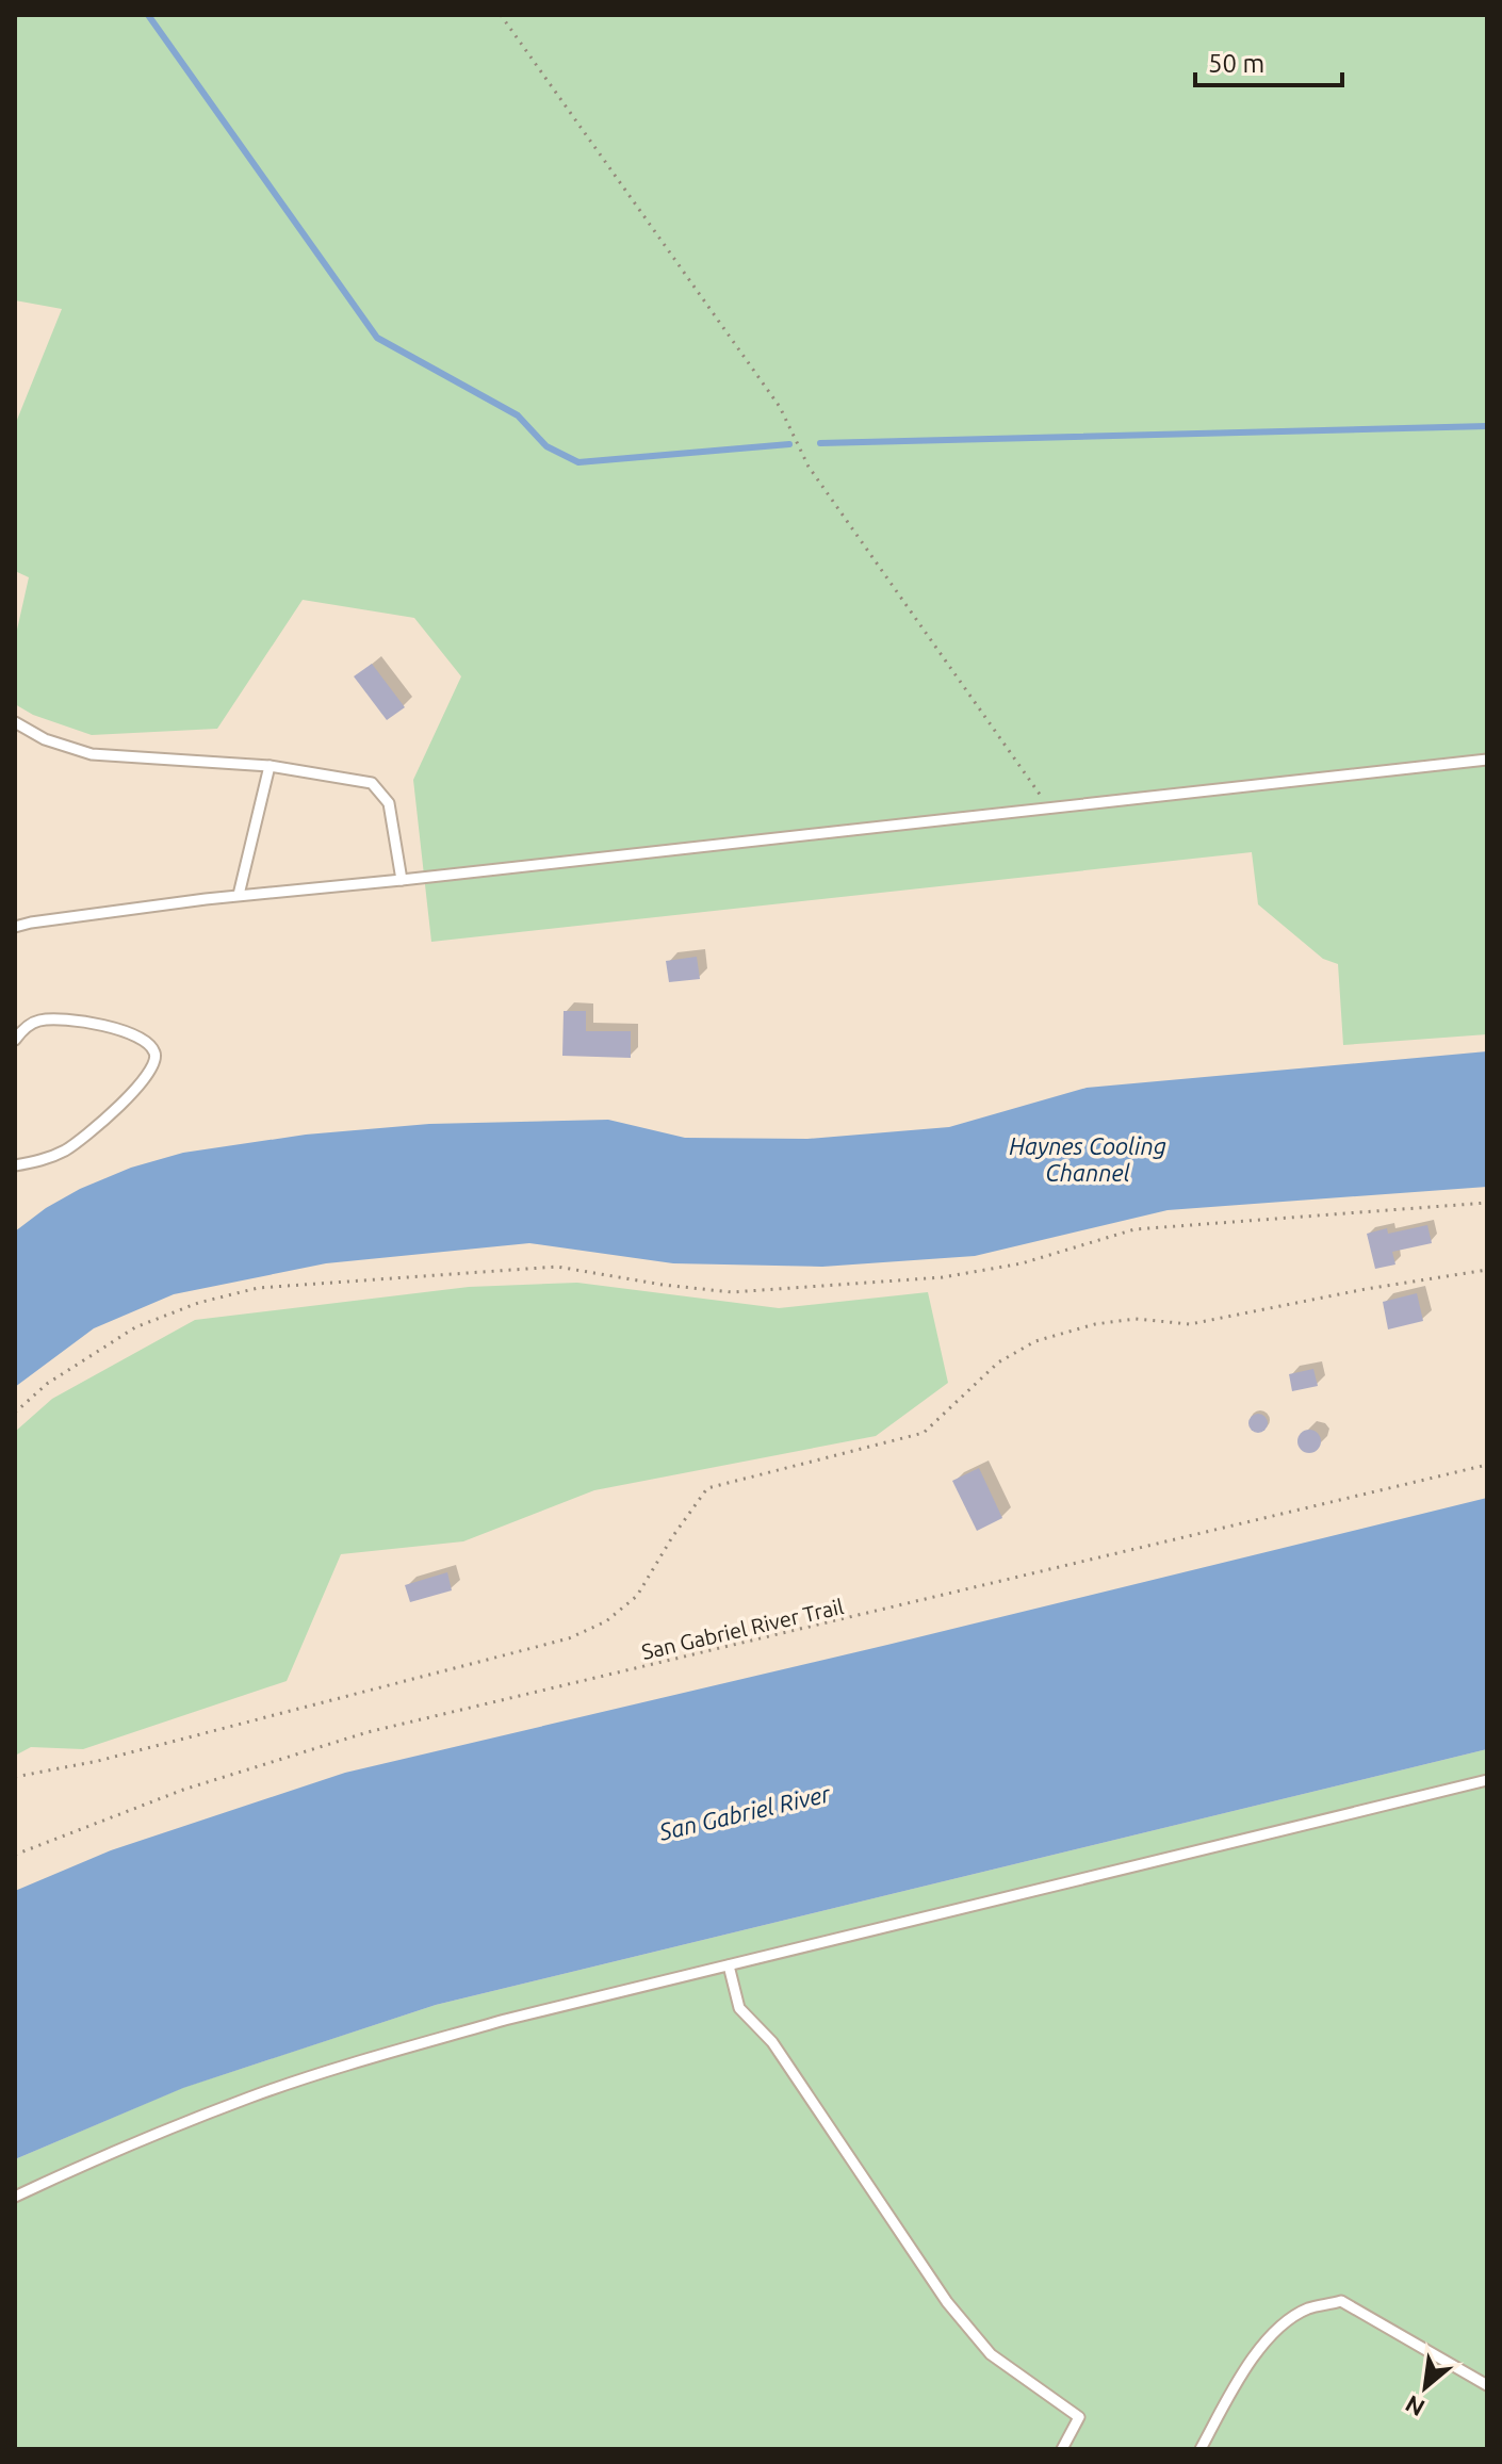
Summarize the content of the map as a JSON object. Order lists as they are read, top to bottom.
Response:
{
  "streets": {
    "path": ["San Gabriel River Trail"]
  },
  "water": ["Haynes Cooling Channel", "San Gabriel River"],
  "scale_bar": "50 m",
  "north": "bottom left"
}
